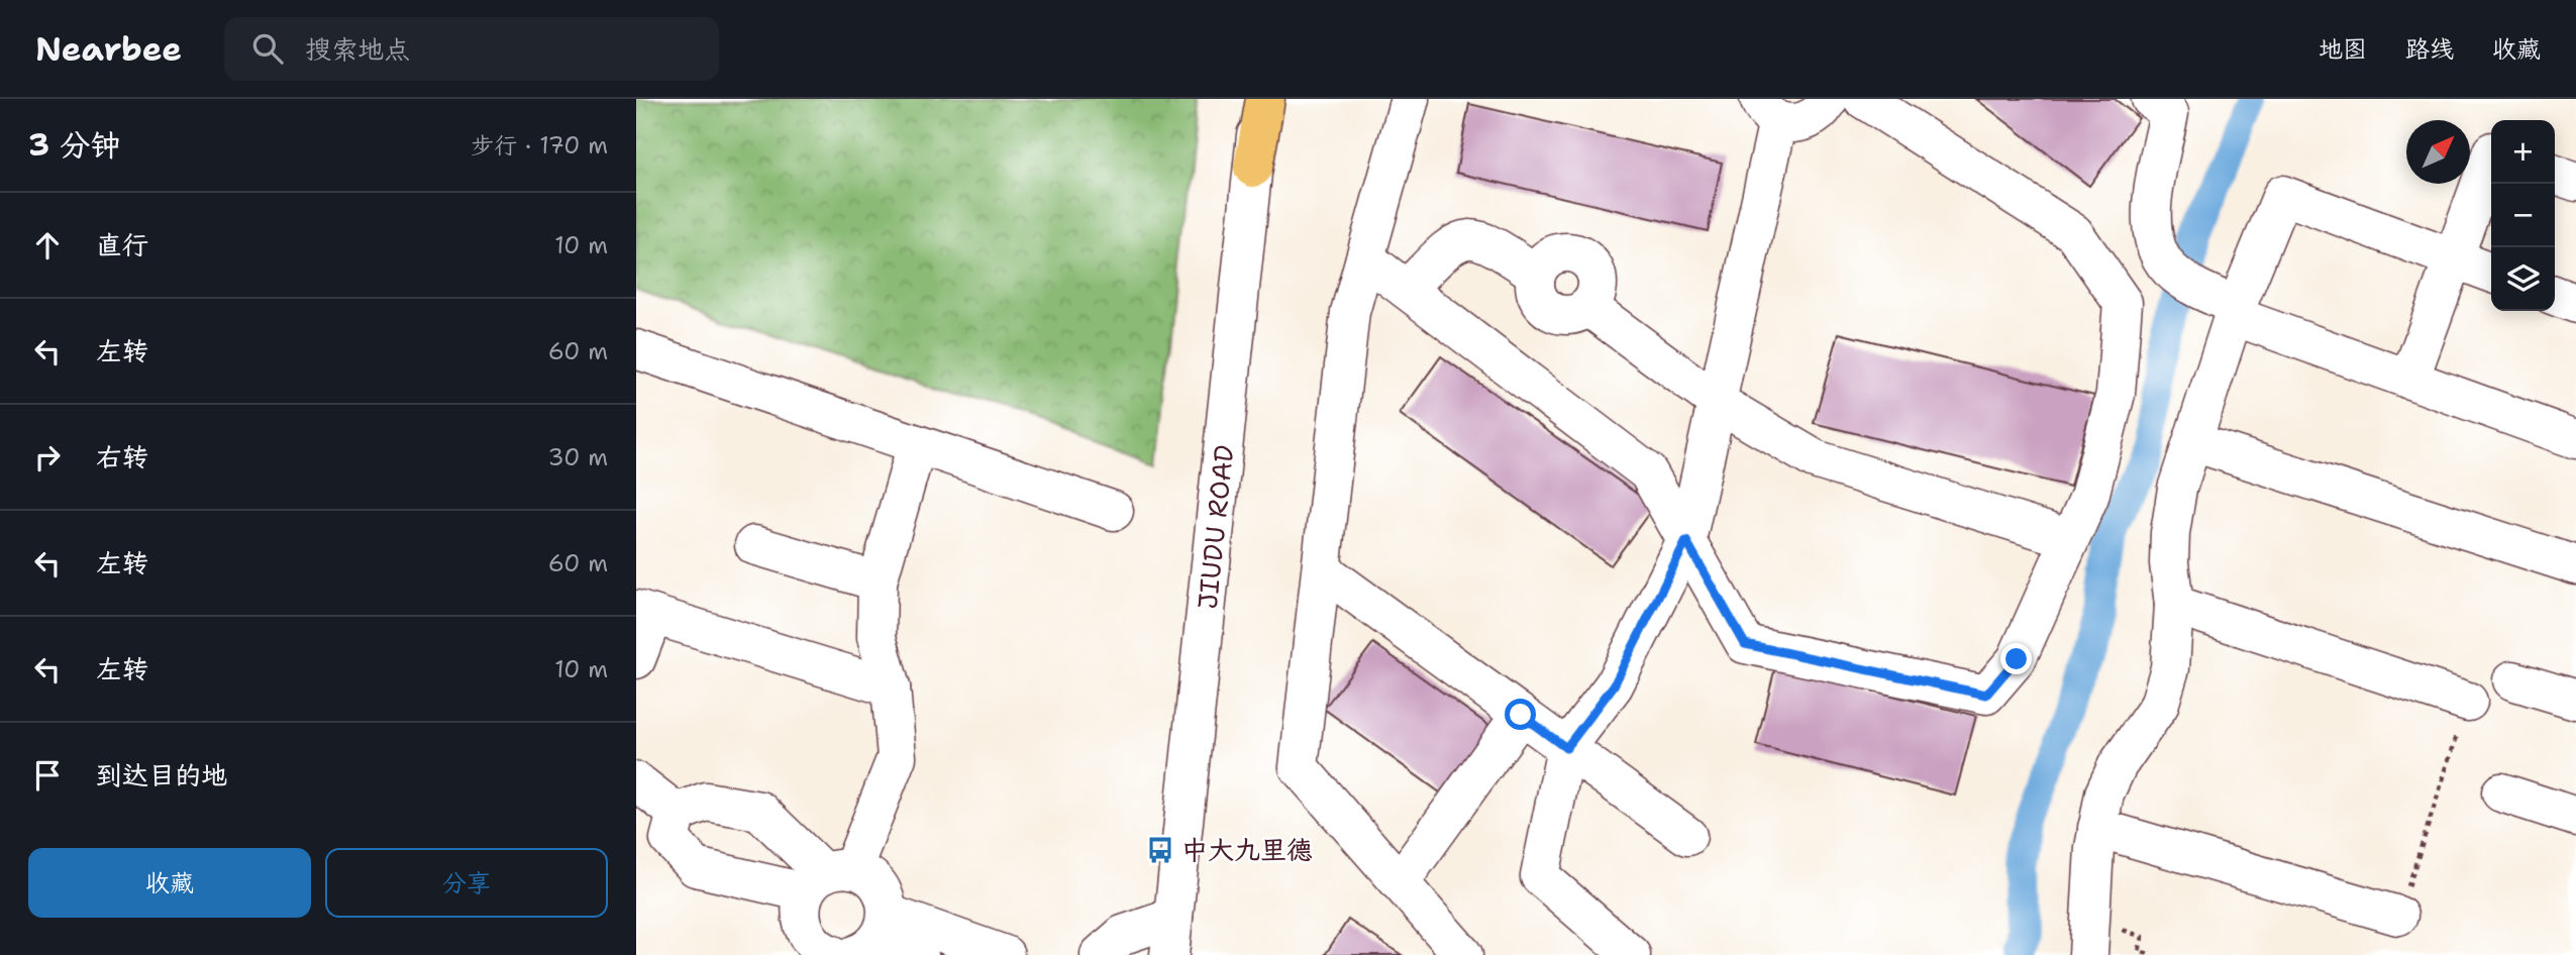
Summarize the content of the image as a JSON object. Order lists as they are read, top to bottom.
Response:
{
  "streets": {
    "street": ["JIUDU ROAD"]
  },
  "places": {
    "bus stop": ["中大九里德"]
  },
  "north": "top right",
  "page": {
    "header": "Nearbee",
    "search": "搜索地点",
    "nav": ["地图", "路线", "收藏"],
    "heading": ["3 分钟", "步行 · 170 m"],
    "map_buttons": ["+", "−"],
    "list": [
      ["直行", "10 m"],
      ["左转", "60 m"],
      ["右转", "30 m"],
      ["左转", "60 m"],
      ["左转", "10 m"],
      "到达目的地"
    ],
    "buttons": ["收藏", "分享"]
  }
}
